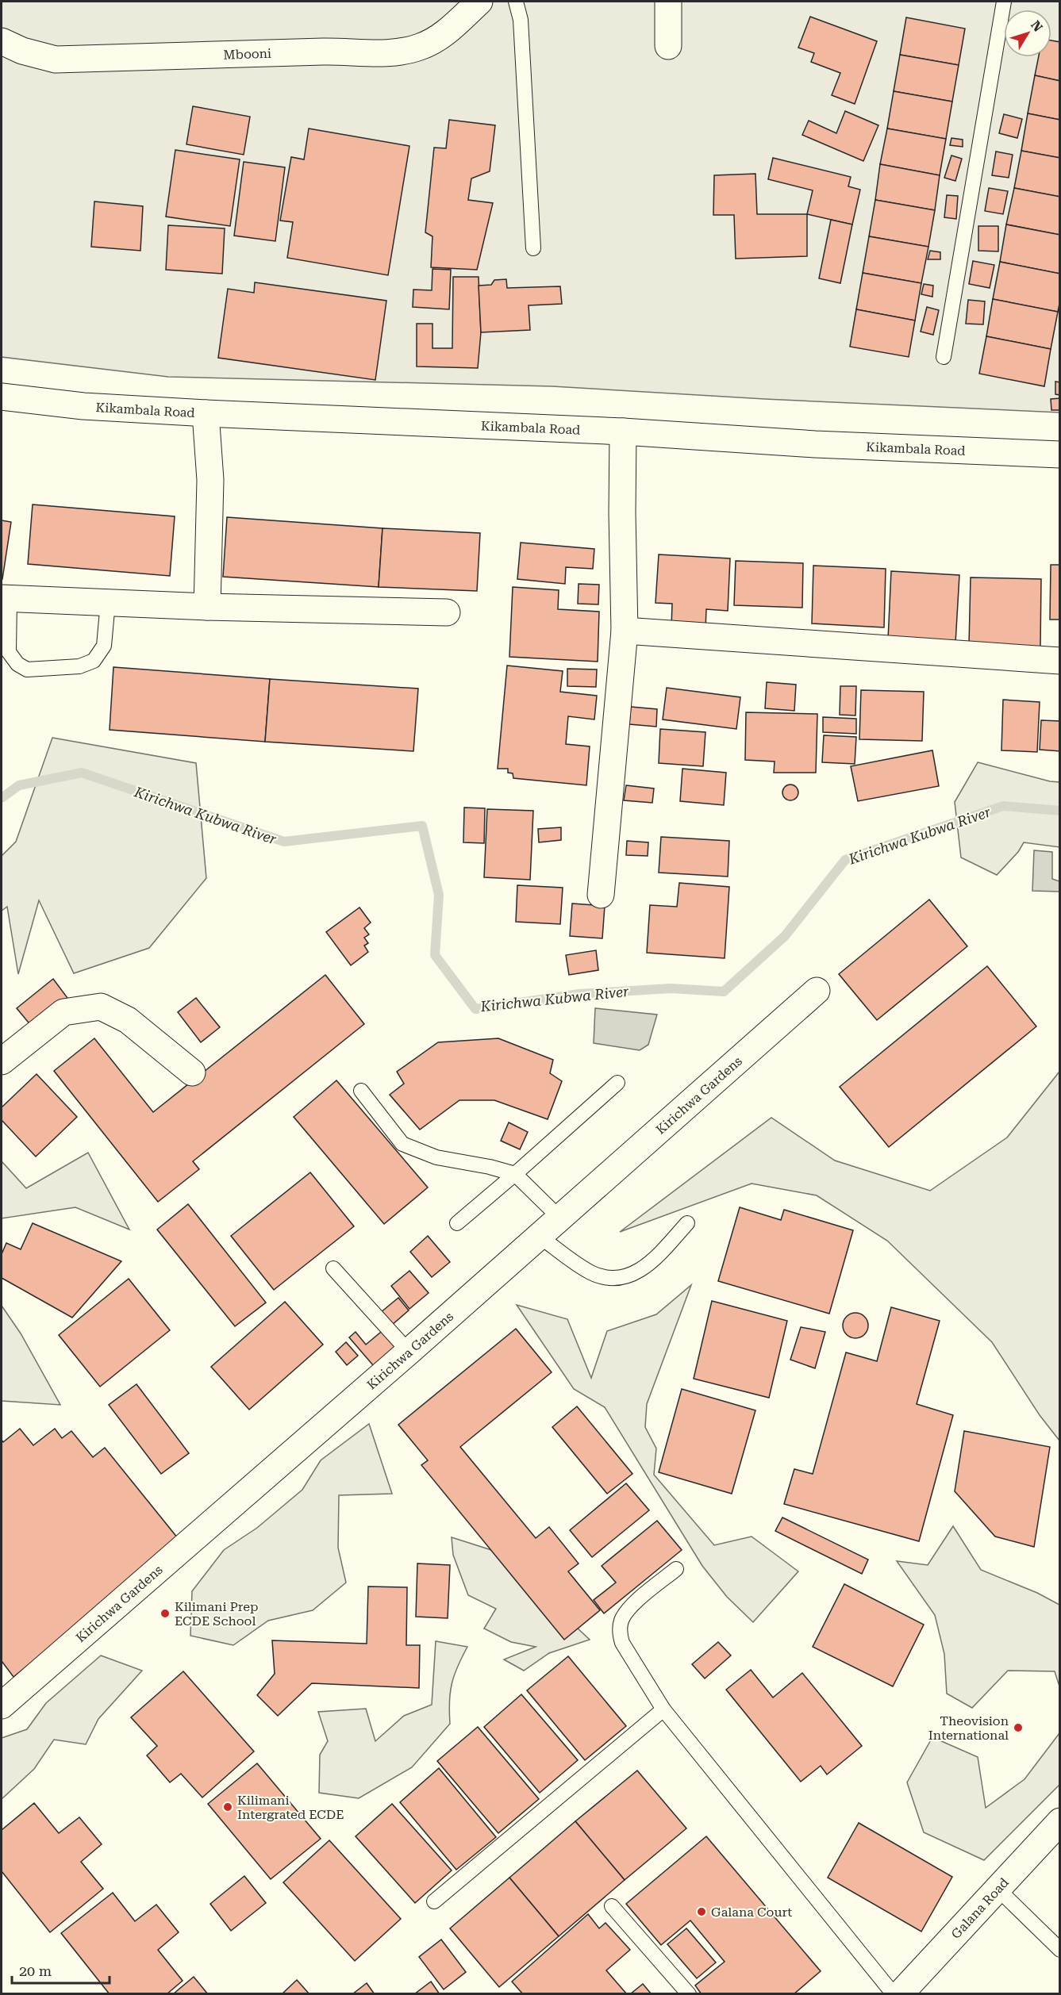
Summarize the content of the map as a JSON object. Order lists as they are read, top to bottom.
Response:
{
  "streets": {
    "street": [
      "Mbooni",
      "Kikambala Road",
      "Kirichwa Gardens",
      "Galana Road"
    ]
  },
  "water": ["Kirichwa Kubwa River"],
  "places": [
    "Kilimani Prep ECDE School",
    "Theovision International",
    "Kilimani Intergrated ECDE",
    "Galana Court"
  ],
  "scale_bar": "20 m",
  "north": "top right"
}
